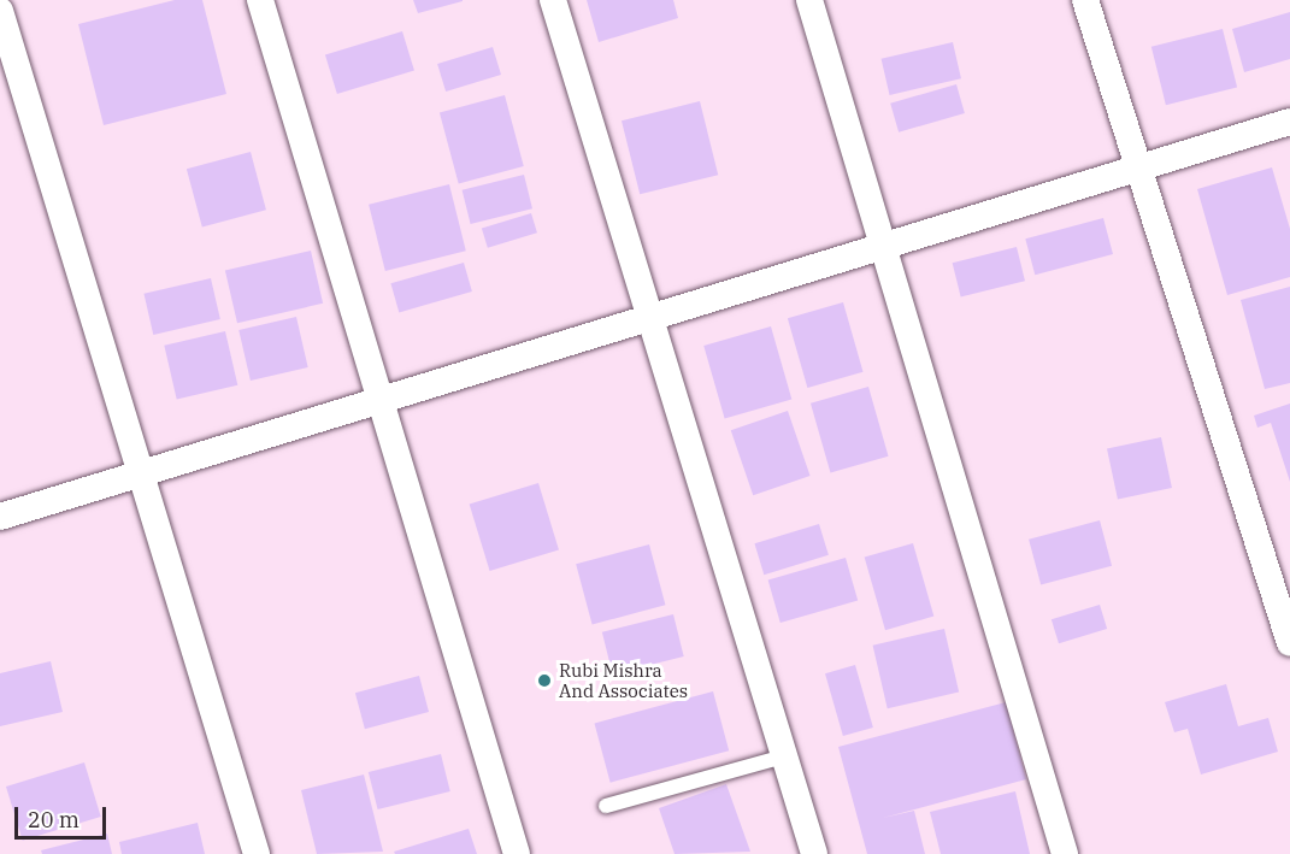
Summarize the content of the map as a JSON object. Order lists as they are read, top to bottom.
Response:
{
  "places": ["Rubi Mishra And Associates"],
  "scale_bar": "20 m"
}
